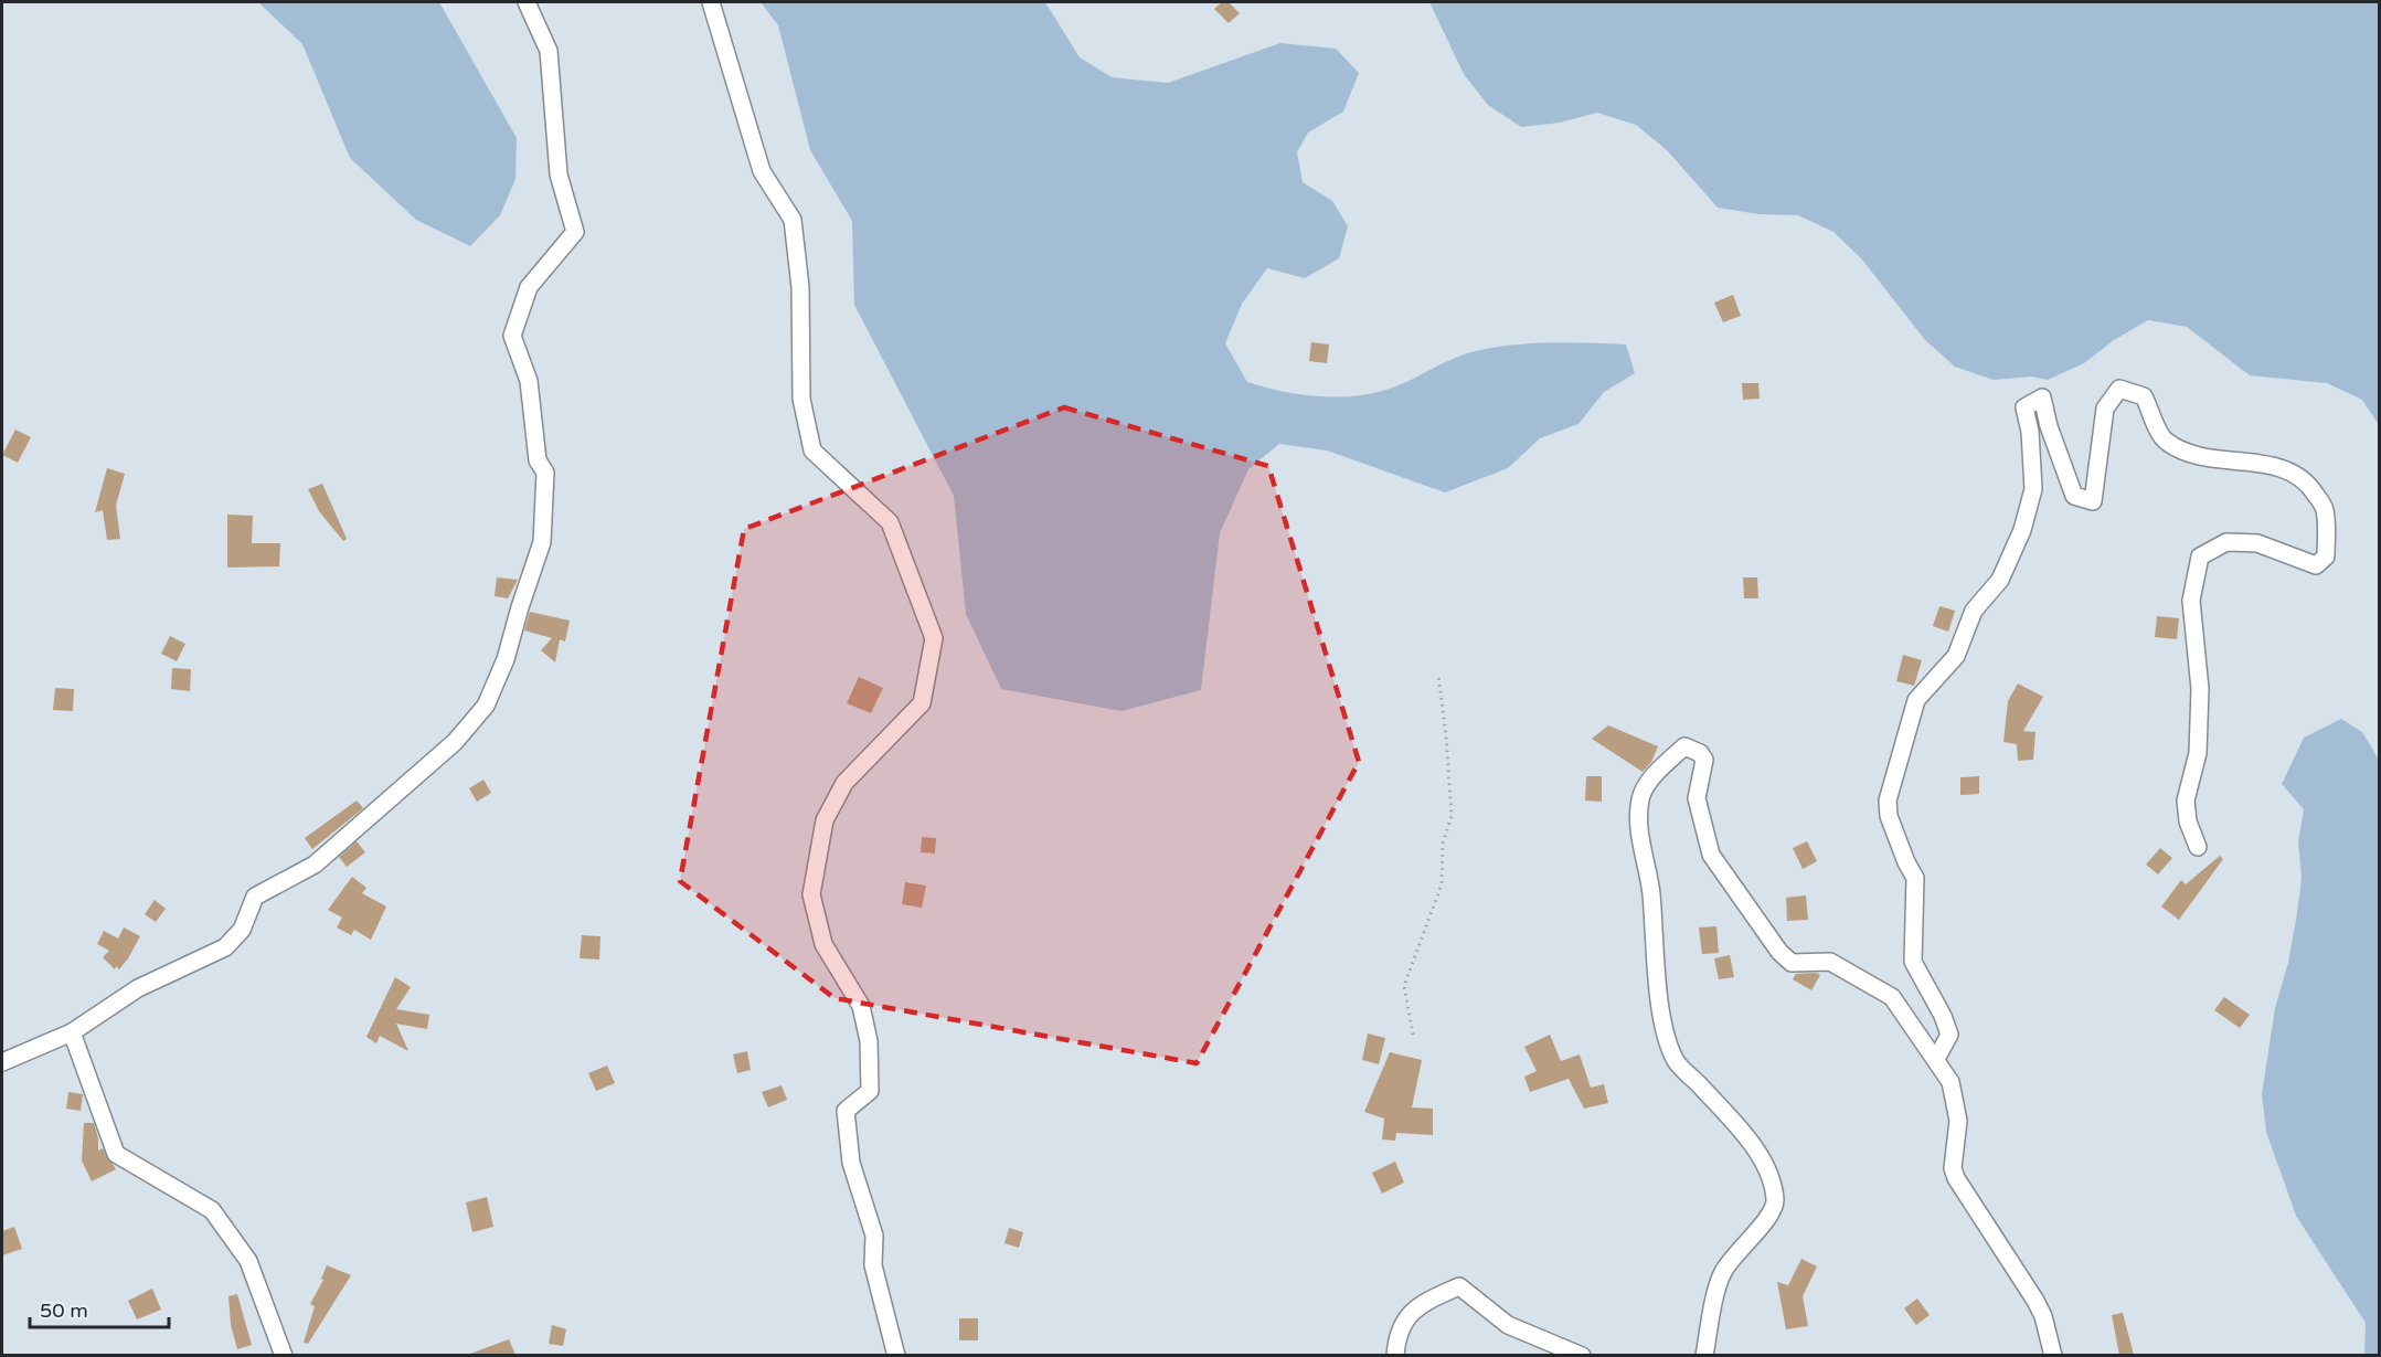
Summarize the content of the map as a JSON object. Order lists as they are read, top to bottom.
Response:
{
  "scale_bar": "50 m"
}
